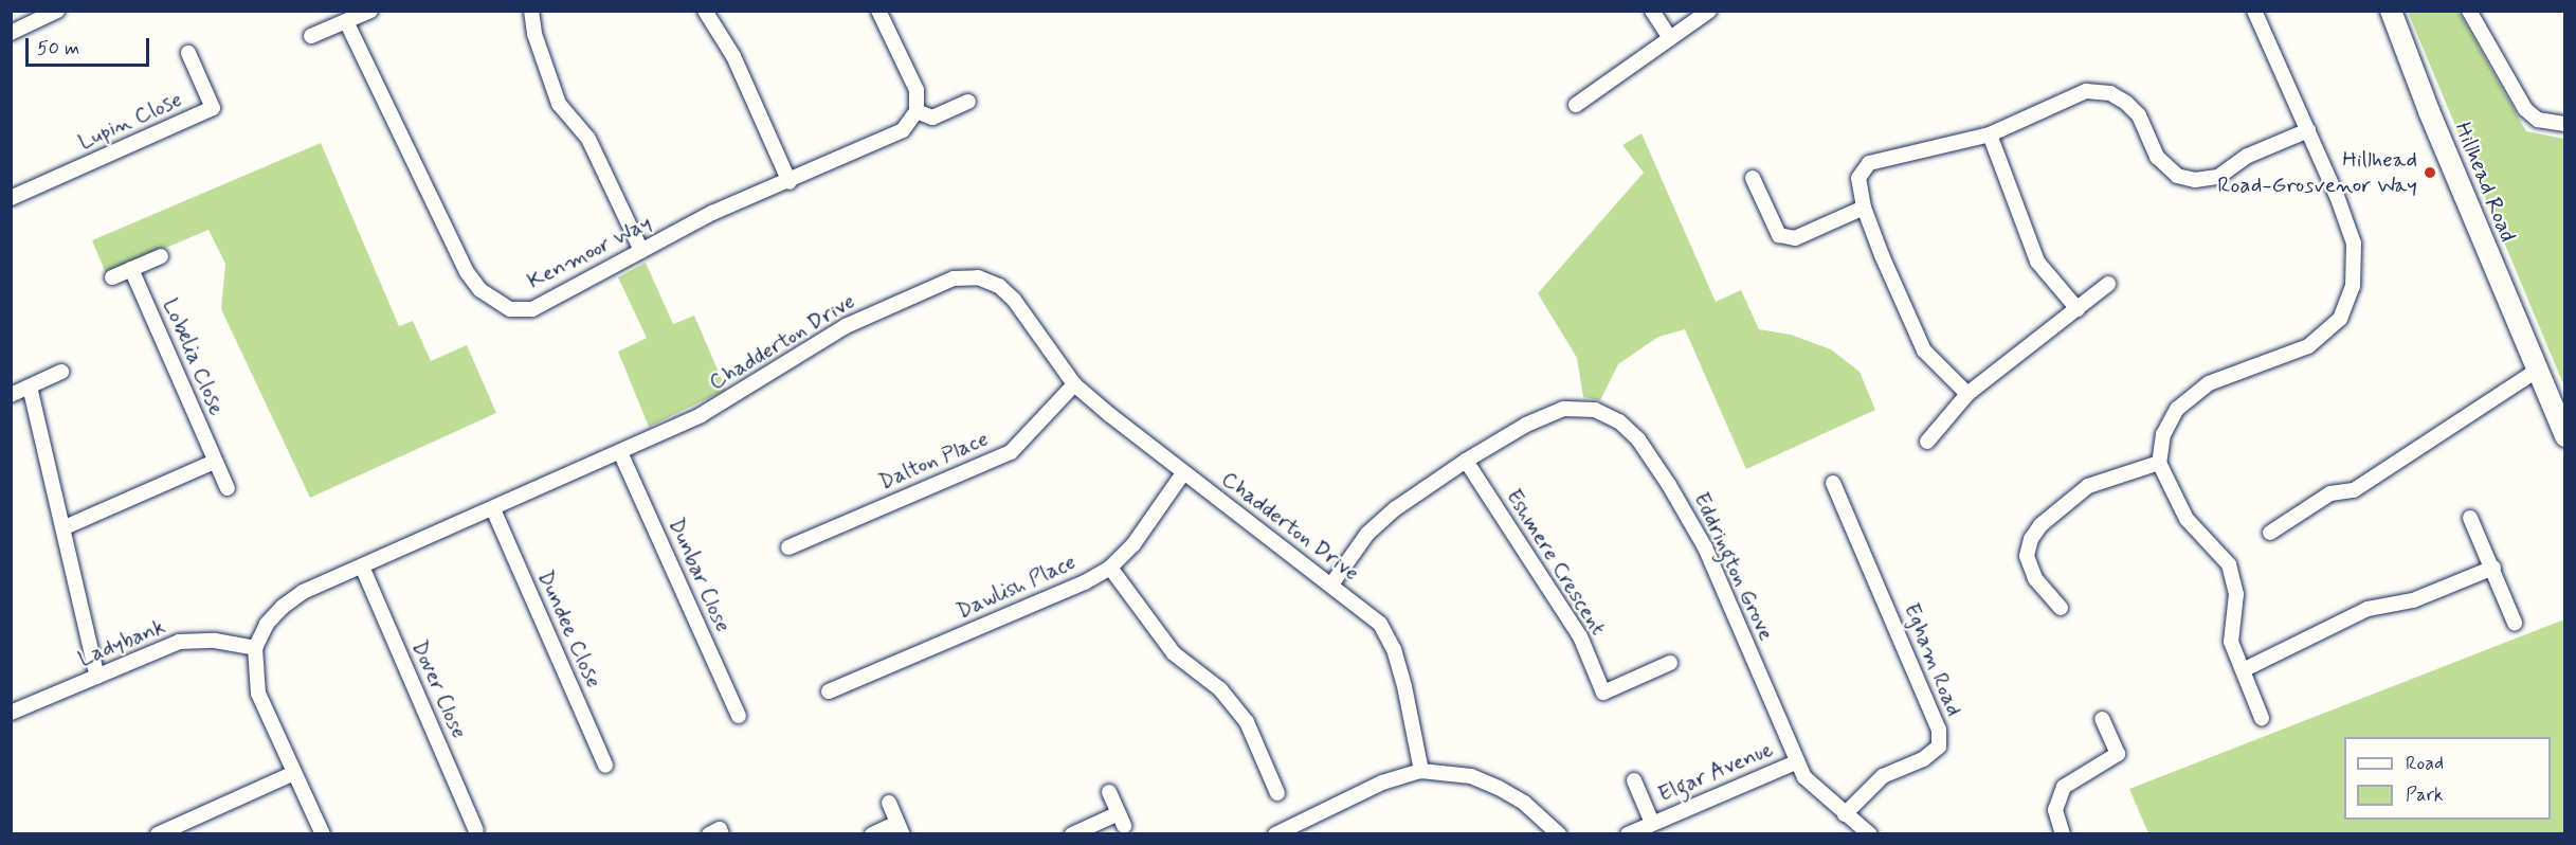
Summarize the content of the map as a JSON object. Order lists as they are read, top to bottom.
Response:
{
  "streets": {
    "street": [
      "Lupin Close",
      "Hillhead Road",
      "Kenmoor Way",
      "Chadderton Drive",
      "Lobelia Close",
      "Dalton Place",
      "Eshmere Crescent",
      "Eddrington Grove",
      "Dunbar Close",
      "Dawlish Place",
      "Dundee Close",
      "Ladybank",
      "Egham Road",
      "Dover Close",
      "Elgar Avenue"
    ]
  },
  "crossings": [
    ["Chadderton Drive", "Dalton Place"],
    ["Chadderton Drive", "Eddrington Grove"],
    ["Chadderton Drive", "Dunbar Close"],
    ["Chadderton Drive", "Dawlish Place"],
    ["Chadderton Drive", "Dundee Close"],
    ["Chadderton Drive", "Ladybank"],
    ["Chadderton Drive", "Dover Close"],
    ["Eshmere Crescent", "Eddrington Grove"],
    ["Eddrington Grove", "Egham Road"],
    ["Eddrington Grove", "Elgar Avenue"]
  ],
  "places": ["Hillhead Road-Grosvenor Way"],
  "legend": ["Road", "Park"],
  "scale_bar": "50 m"
}
